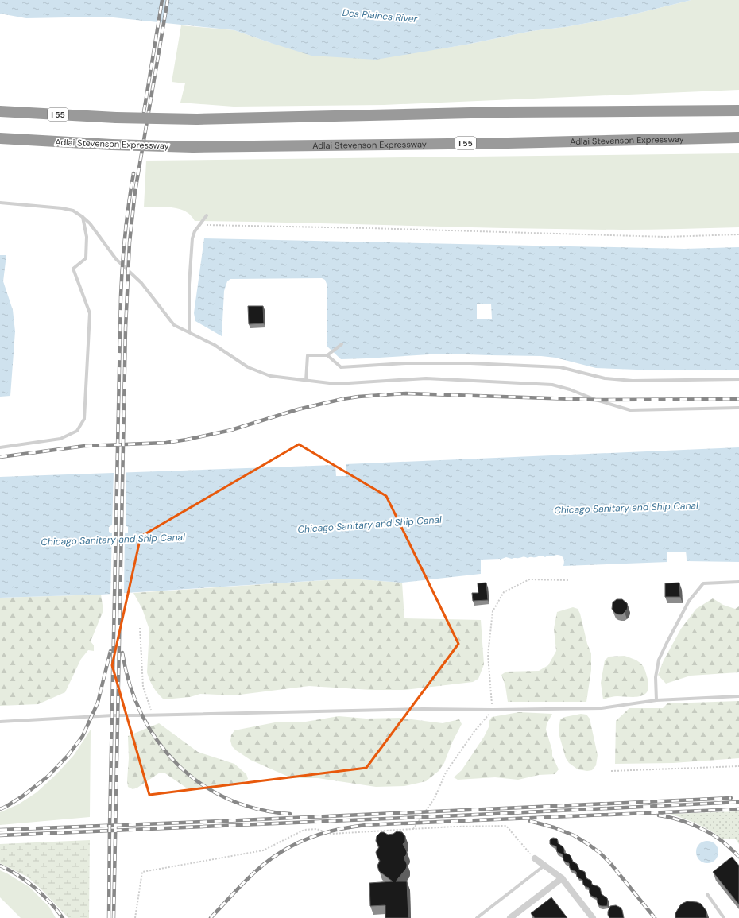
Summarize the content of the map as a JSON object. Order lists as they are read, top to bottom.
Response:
{
  "streets": {
    "highway": ["I 55", "Adlai Stevenson Expressway"]
  },
  "water": ["Des Plaines River", "Chicago Sanitary and Ship Canal"]
}
